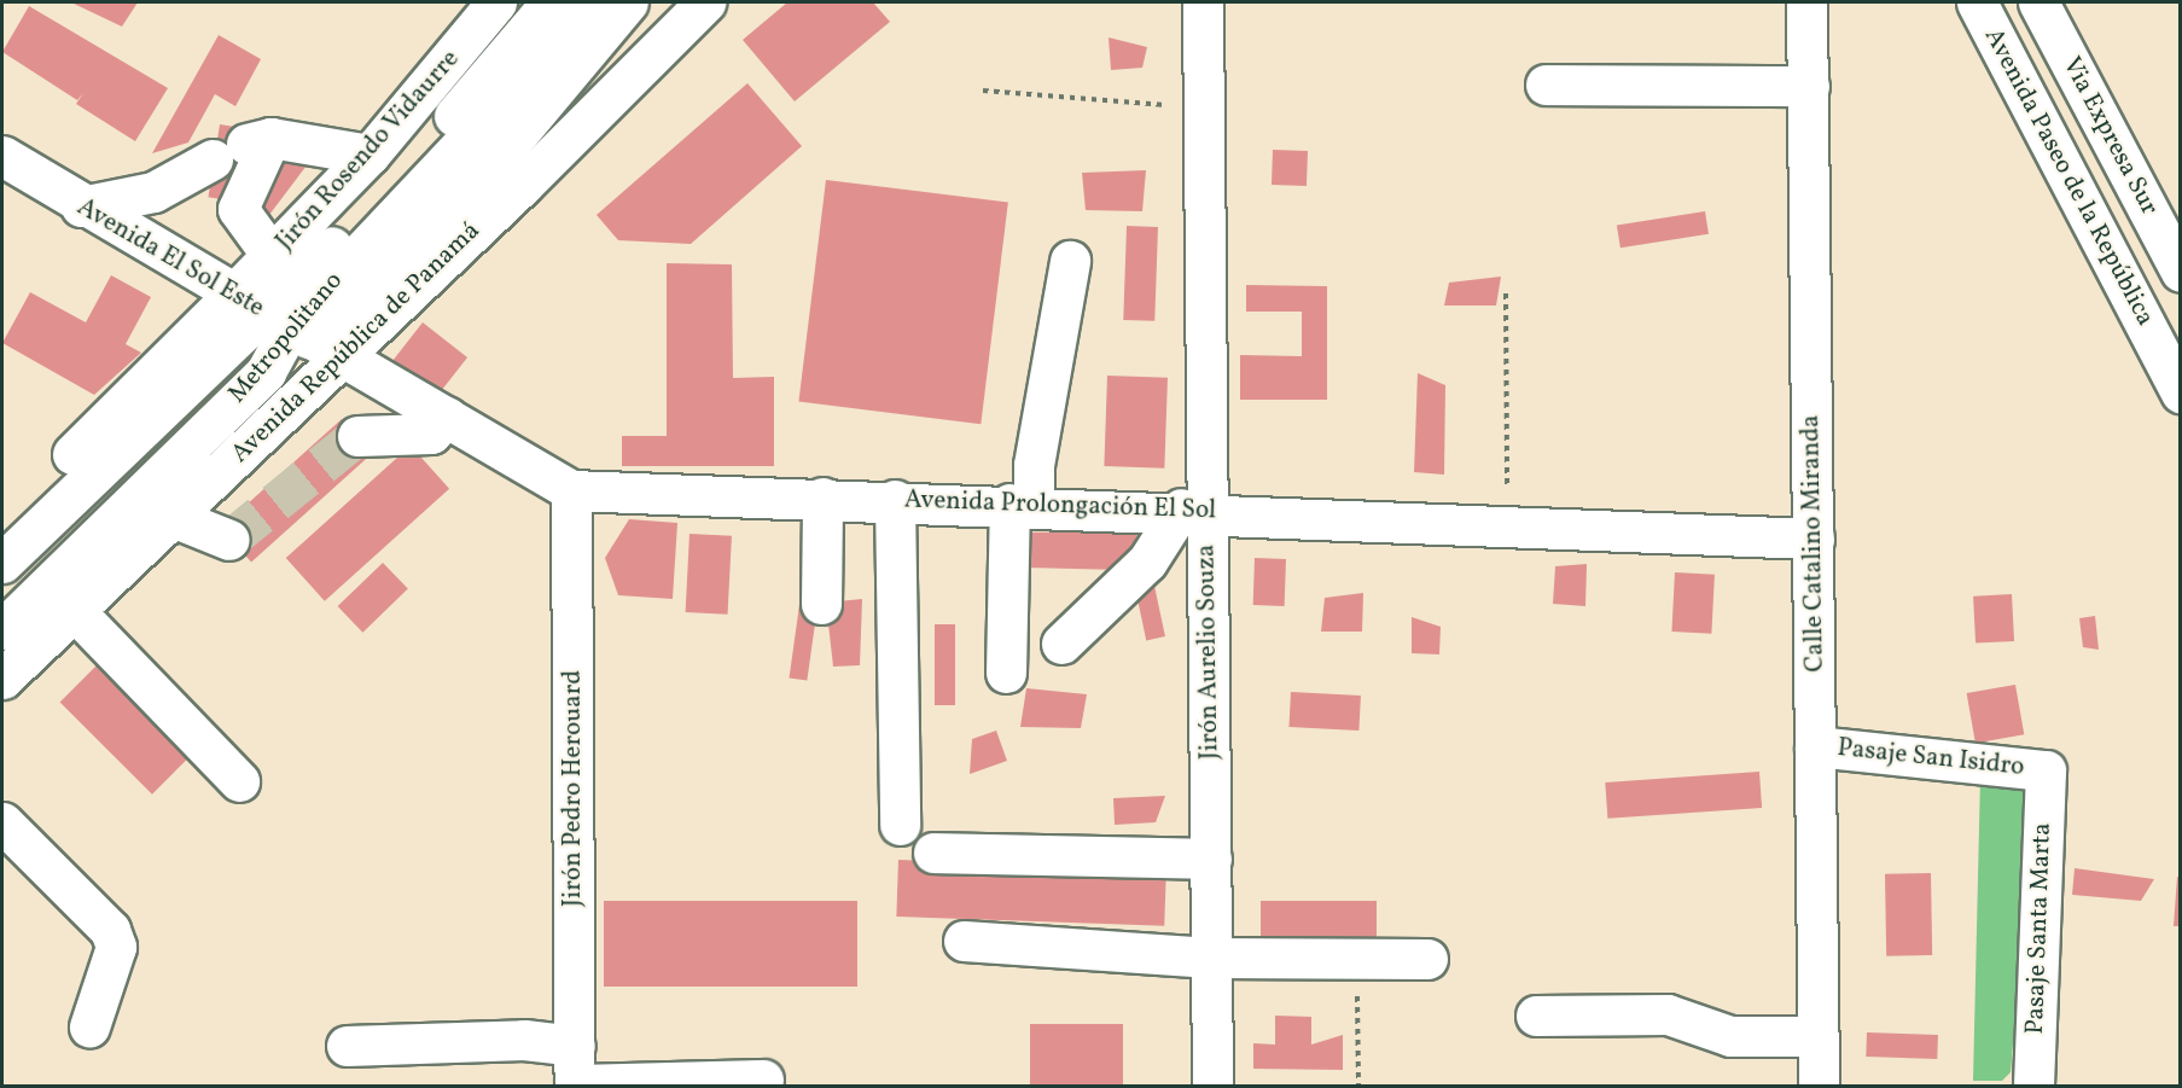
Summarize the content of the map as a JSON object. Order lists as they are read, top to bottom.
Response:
{
  "streets": {
    "main road": [
      "Via Expresa Sur",
      "Jirón Rosendo Vidaurre",
      "Avenida Paseo de la República",
      "Avenida El Sol Este",
      "Metropolitano",
      "Avenida República de Panamá",
      "Avenida Prolongación El Sol",
      "Calle Catalino Miranda",
      "Jirón Aurelio Souza",
      "Pasaje San Isidro",
      "Jirón Pedro Herouard",
      "Pasaje Santa Marta"
    ]
  },
  "crossings": [
    ["Jirón Rosendo Vidaurre", "Avenida El Sol Este"],
    ["Jirón Rosendo Vidaurre", "Metropolitano"],
    ["Jirón Rosendo Vidaurre", "Avenida República de Panamá"],
    ["Jirón Rosendo Vidaurre", "Avenida Prolongación El Sol"],
    ["Avenida El Sol Este", "Metropolitano"],
    ["Avenida El Sol Este", "Avenida República de Panamá"],
    ["Avenida El Sol Este", "Avenida Prolongación El Sol"],
    ["Metropolitano", "Avenida República de Panamá"],
    ["Metropolitano", "Avenida Prolongación El Sol"],
    ["Avenida República de Panamá", "Avenida Prolongación El Sol"],
    ["Avenida Prolongación El Sol", "Calle Catalino Miranda"],
    ["Avenida Prolongación El Sol", "Jirón Aurelio Souza"],
    ["Avenida Prolongación El Sol", "Jirón Pedro Herouard"],
    ["Calle Catalino Miranda", "Pasaje San Isidro"],
    ["Pasaje San Isidro", "Pasaje Santa Marta"]
  ]
}
